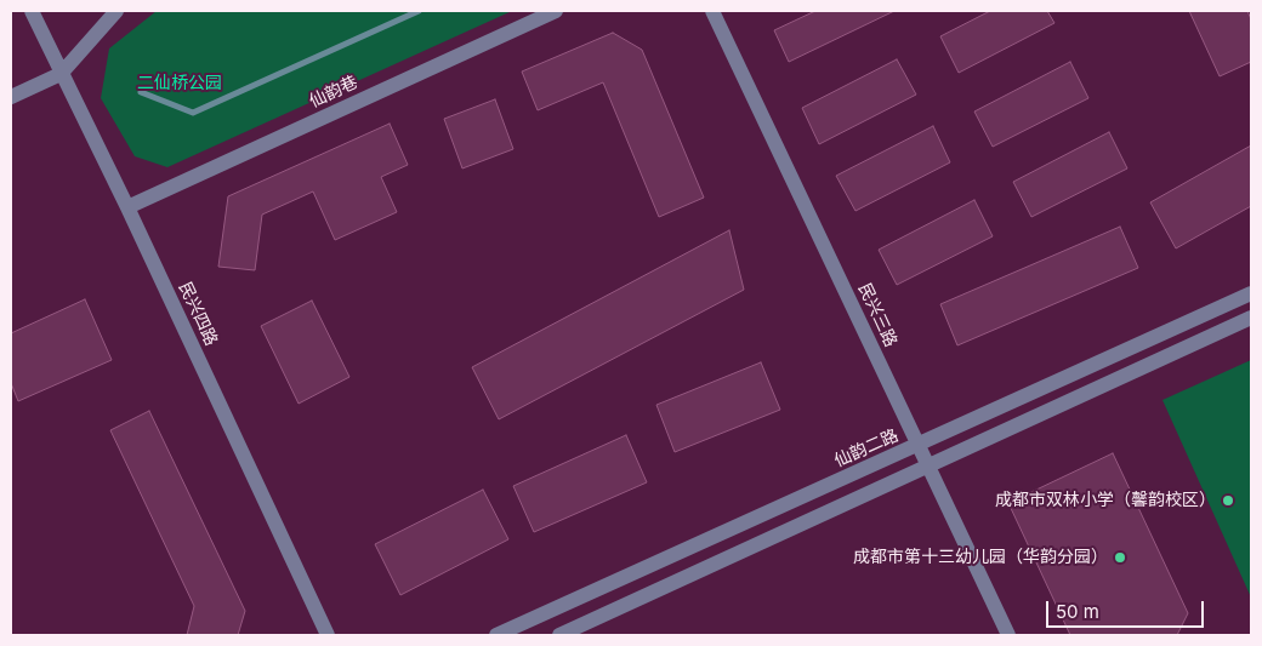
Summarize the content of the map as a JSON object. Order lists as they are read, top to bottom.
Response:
{
  "streets": {
    "street": [
      "仙韵巷",
      "民兴四路",
      "民兴三路",
      "仙韵二路"
    ]
  },
  "crossings": [
    ["仙韵巷", "民兴四路"],
    ["民兴三路", "仙韵二路"]
  ],
  "parks": ["二仙桥公园"],
  "places": ["成都市双林小学（馨韵校区）", "成都市第十三幼儿园（华韵分园）"],
  "scale_bar": "50 m"
}
